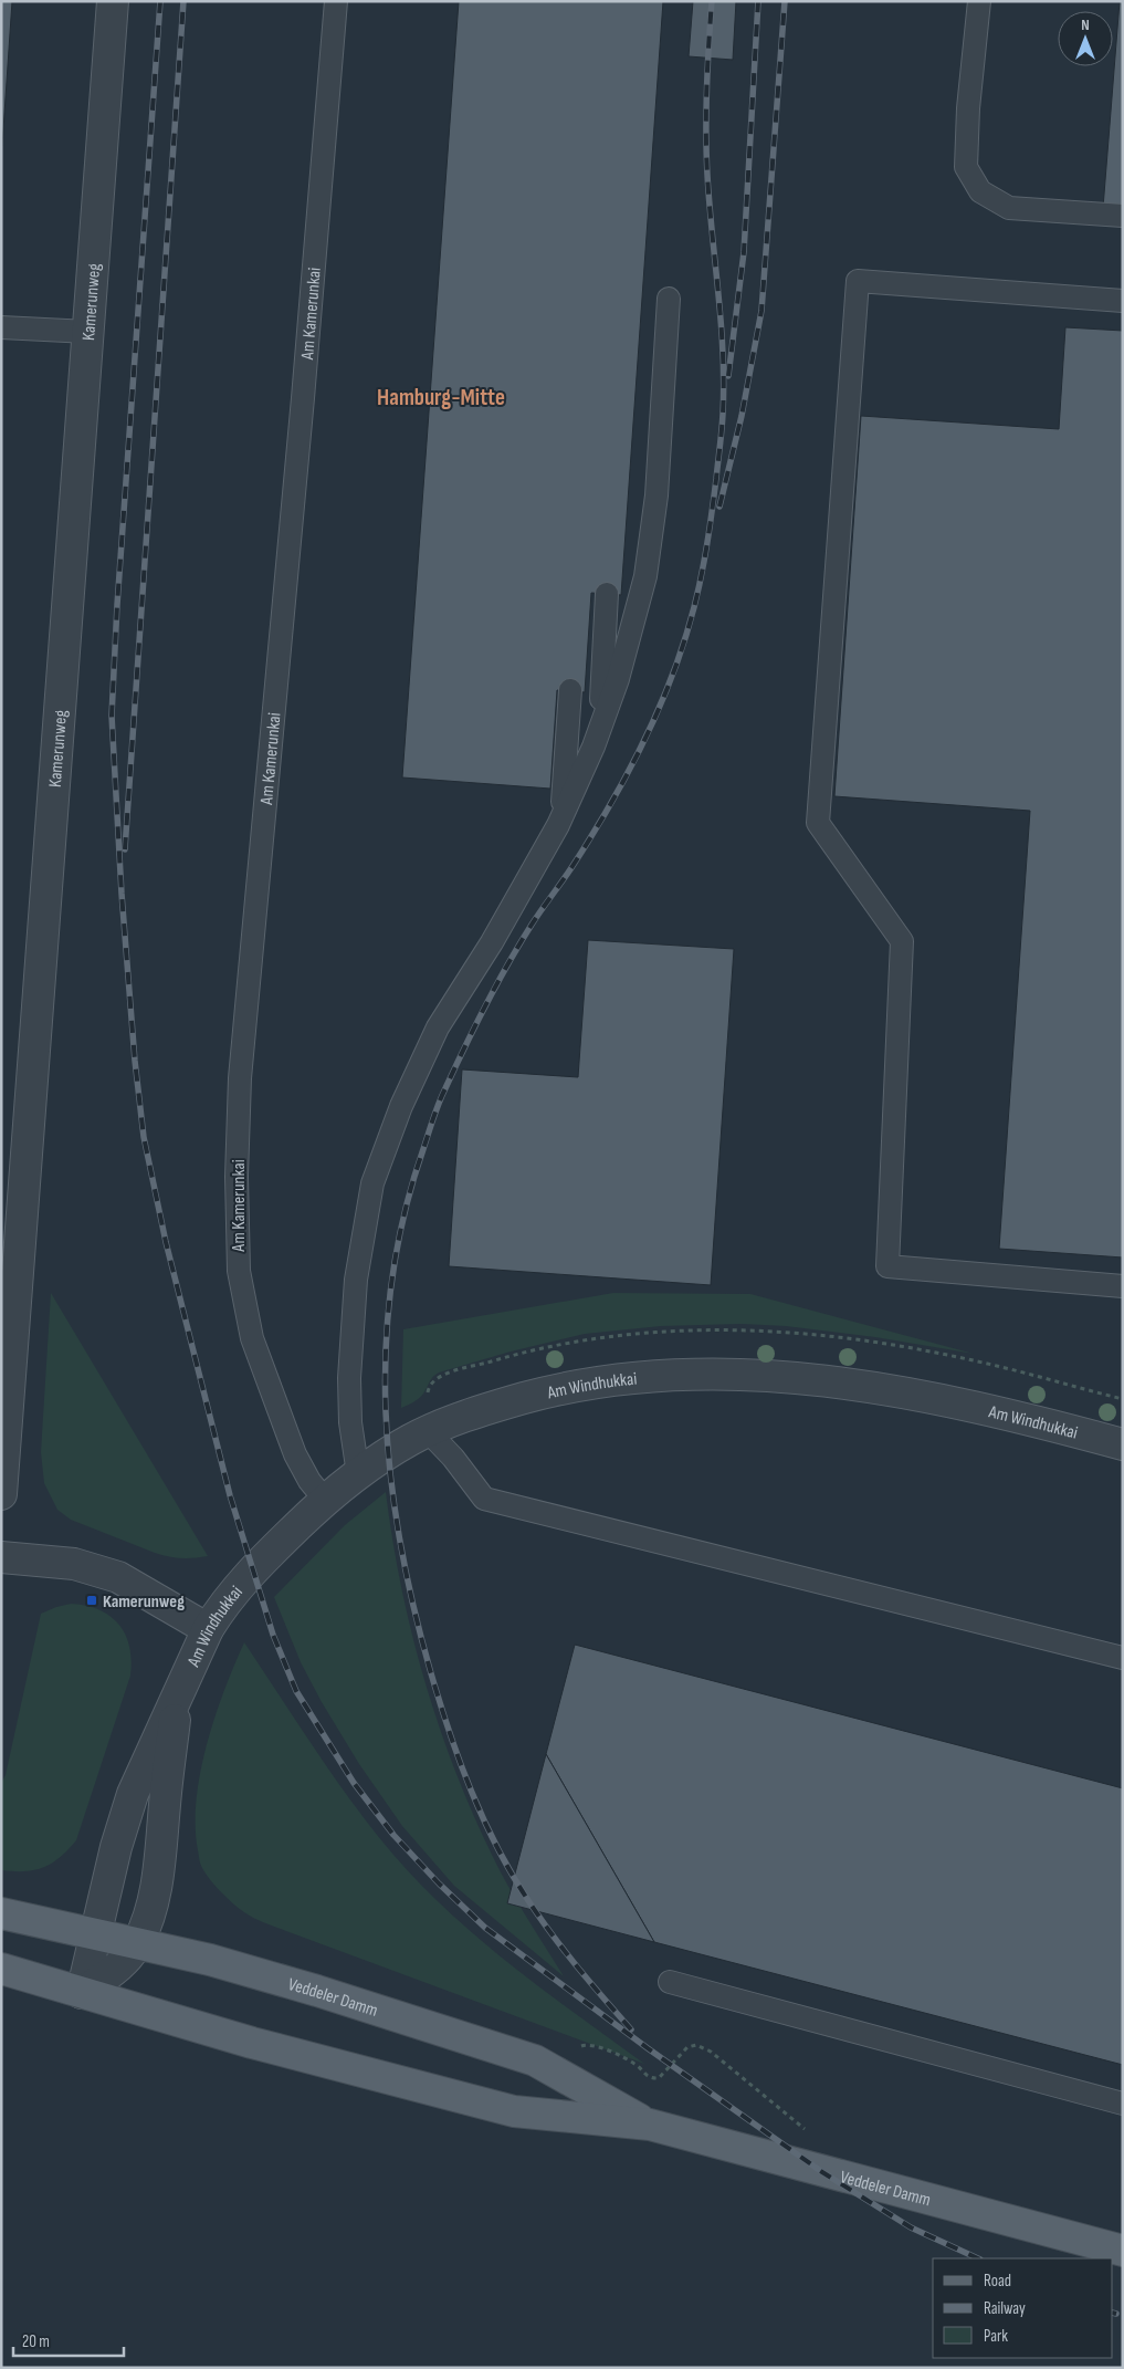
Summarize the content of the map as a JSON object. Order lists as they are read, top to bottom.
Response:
{
  "streets": {
    "main road": ["Veddeler Damm"],
    "street": ["Kamerunweg", "Am Windhukkai"],
    "lane": ["Am Kamerunkai"]
  },
  "crossings": [
    ["Am Kamerunkai", "Am Windhukkai"],
    ["Am Windhukkai", "Veddeler Damm"]
  ],
  "districts": ["Hamburg-Mitte"],
  "places": {
    "transit": ["Kamerunweg"]
  },
  "legend": ["Road", "Railway", "Park"],
  "scale_bar": "20 m",
  "north": "top"
}
